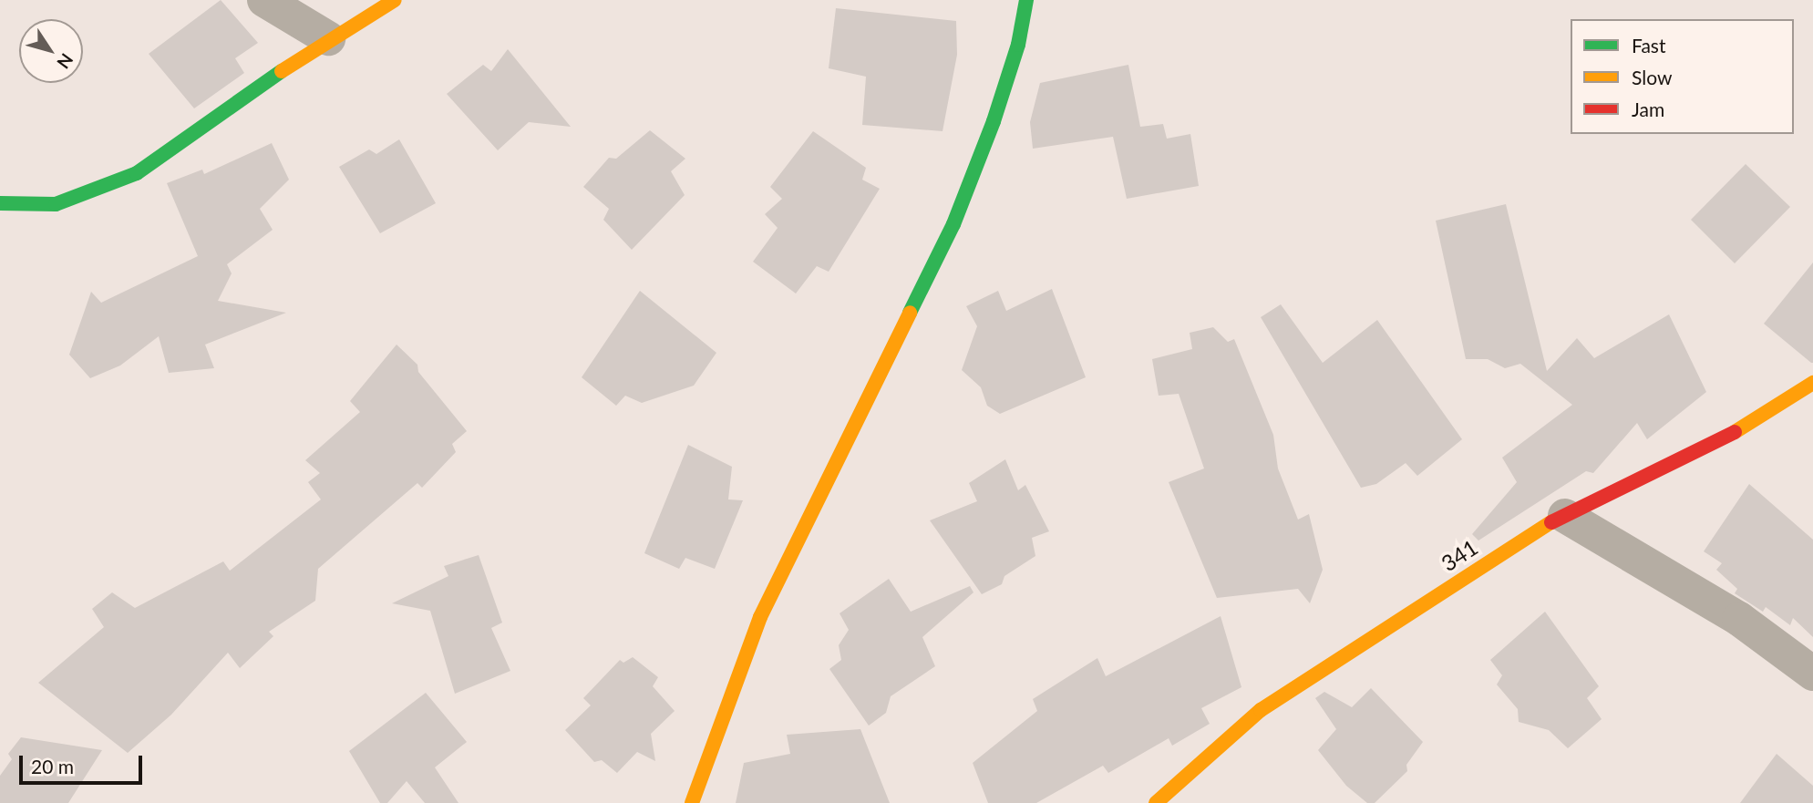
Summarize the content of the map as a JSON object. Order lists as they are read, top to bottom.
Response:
{
  "streets": {
    "street": ["341"]
  },
  "legend": ["Fast", "Slow", "Jam"],
  "scale_bar": "20 m",
  "north": "bottom right"
}
